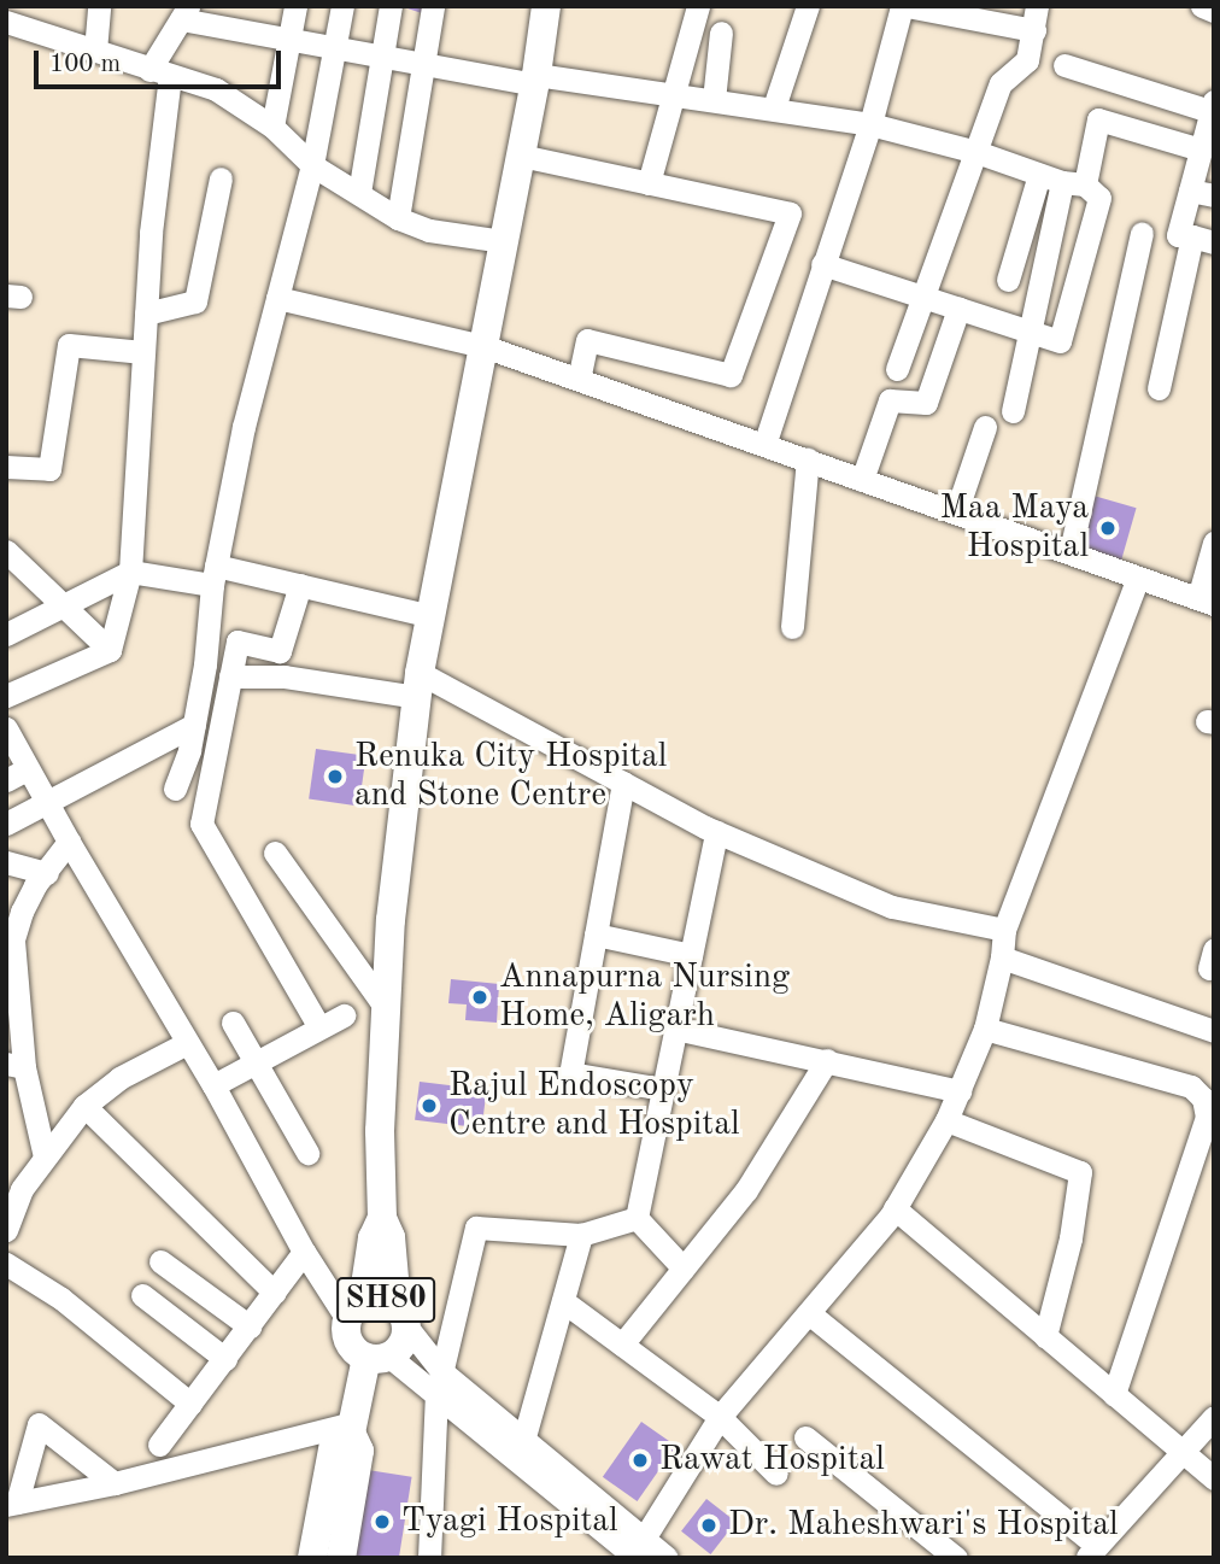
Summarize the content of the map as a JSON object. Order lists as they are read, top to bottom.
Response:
{
  "streets": {
    "main road": ["SH80"]
  },
  "places": [
    "Maa Maya Hospital",
    "Renuka City Hospital and Stone Centre",
    "Annapurna Nursing Home, Aligarh",
    "Rajul Endoscopy Centre and Hospital",
    "Rawat Hospital",
    "Tyagi Hospital",
    "Dr. Maheshwari's Hospital"
  ],
  "scale_bar": "100 m"
}
